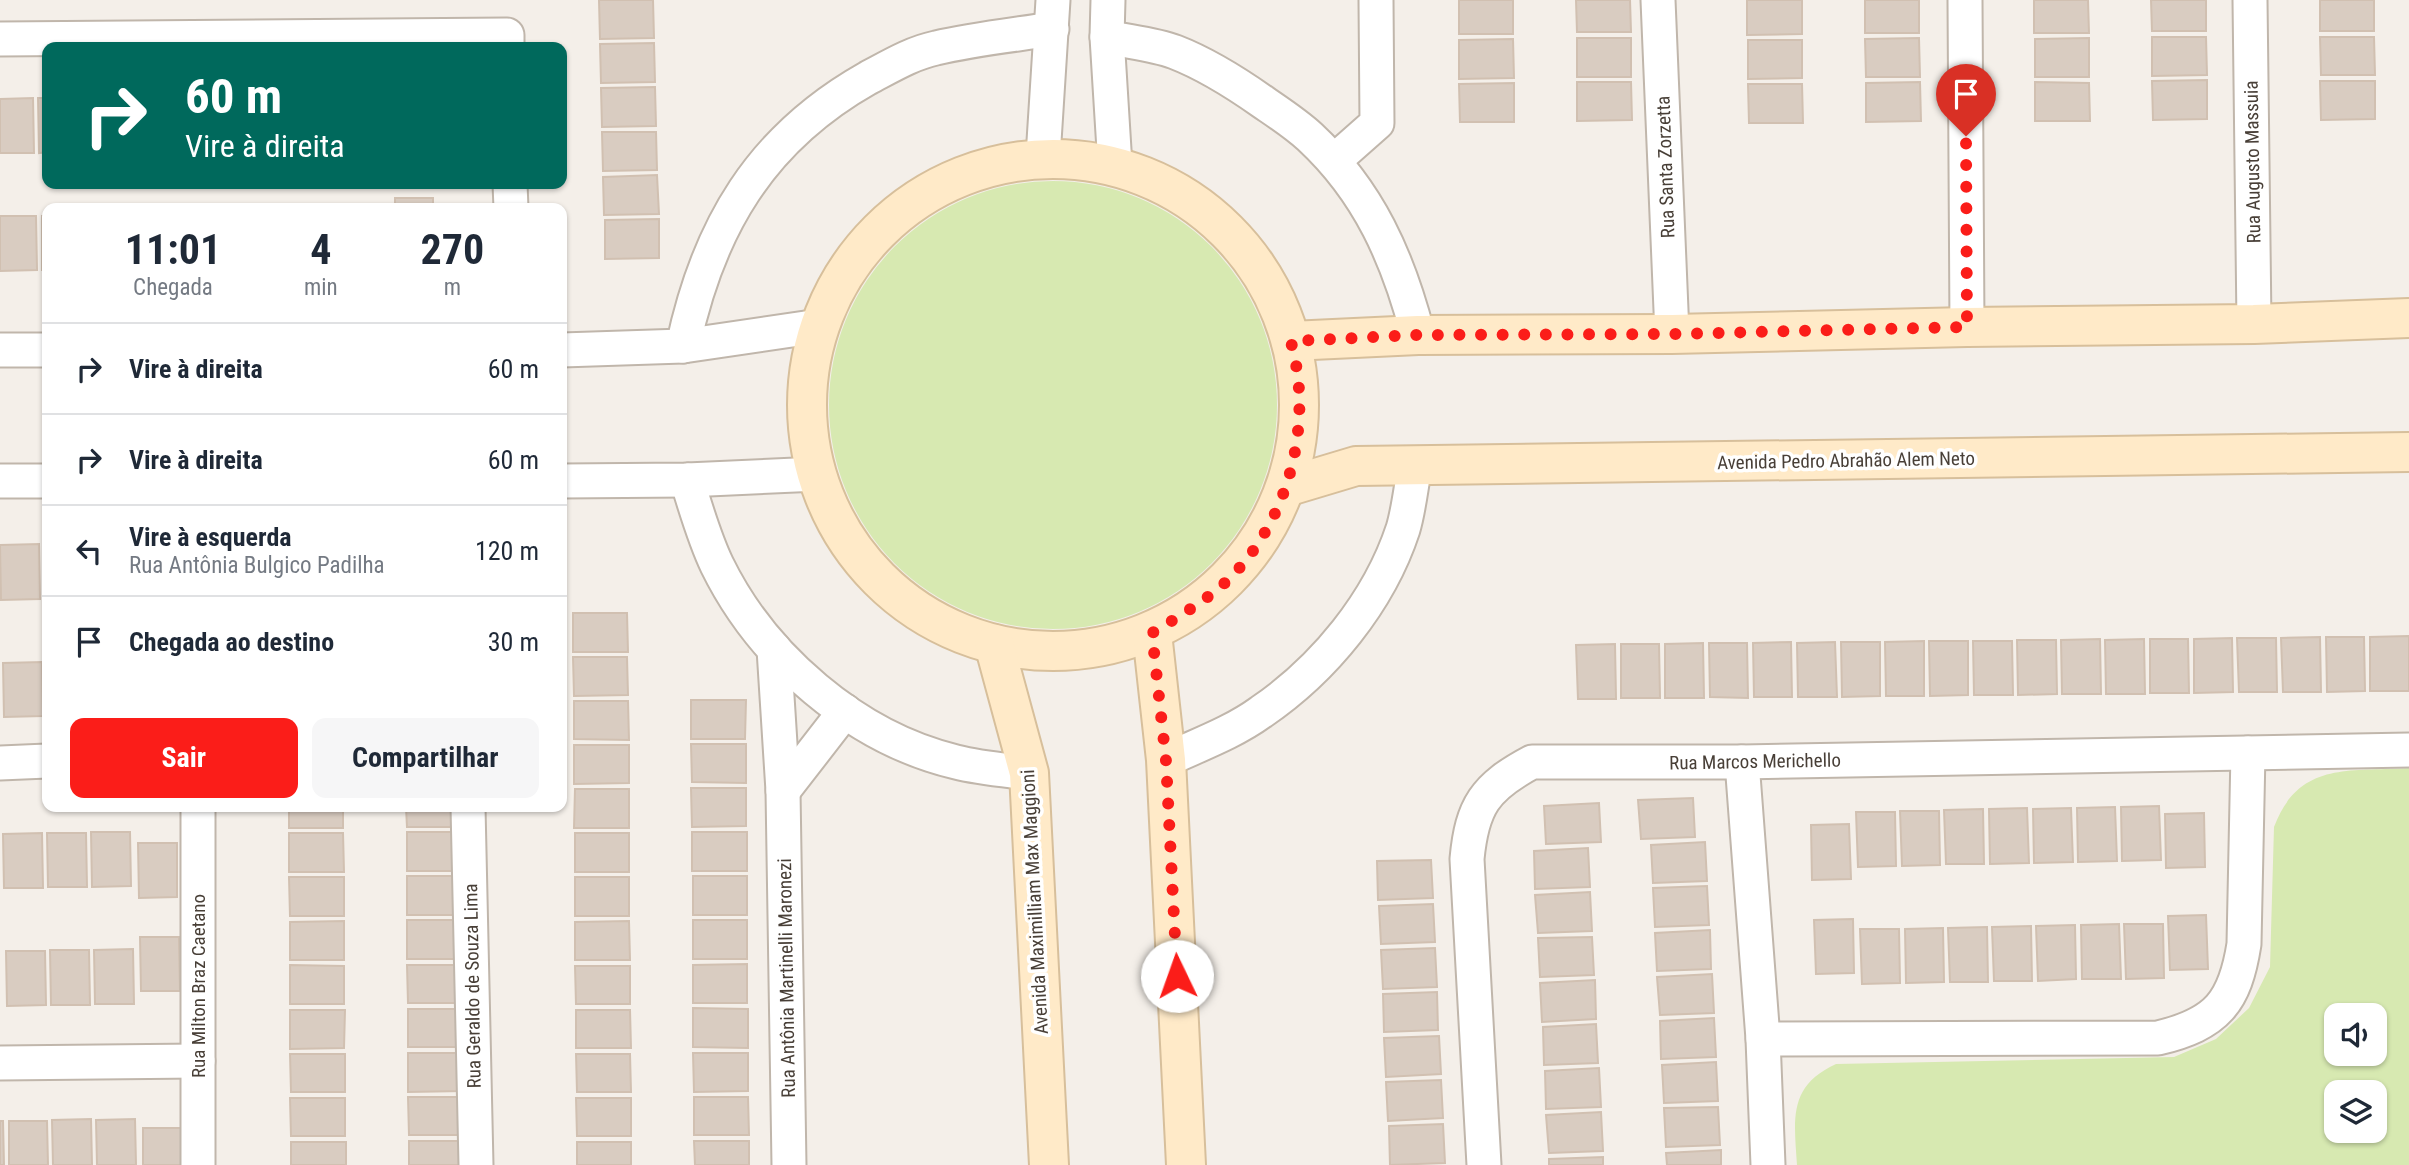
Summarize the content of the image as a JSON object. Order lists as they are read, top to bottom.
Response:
{
  "streets": {
    "street": [
      "Rua Augusto Massuia",
      "Rua Santa Zorzetta",
      "Avenida Pedro Abrahão Alem Neto",
      "Rua Marcos Merichello",
      "Avenida Maximilliam Max Maggioni",
      "Rua Antônia Martinelli Maronezi",
      "Rua Milton Braz Caetano",
      "Rua Geraldo de Souza Lima"
    ]
  },
  "page": {
    "turn": ["60 m", "Vire à direita"],
    "eta": [
      "11:01",
      "Chegada",
      "4",
      "min",
      "270",
      "m"
    ],
    "list": [
      {
        "name": "Vire à direita",
        "value": "60 m"
      },
      {
        "name": "Vire à direita",
        "value": "60 m"
      },
      {
        "name": "Vire à esquerda",
        "note": "Rua Antônia Bulgico Padilha",
        "value": "120 m"
      },
      {
        "name": "Chegada ao destino",
        "value": "30 m"
      }
    ],
    "buttons": ["Sair", "Compartilhar"]
  }
}
